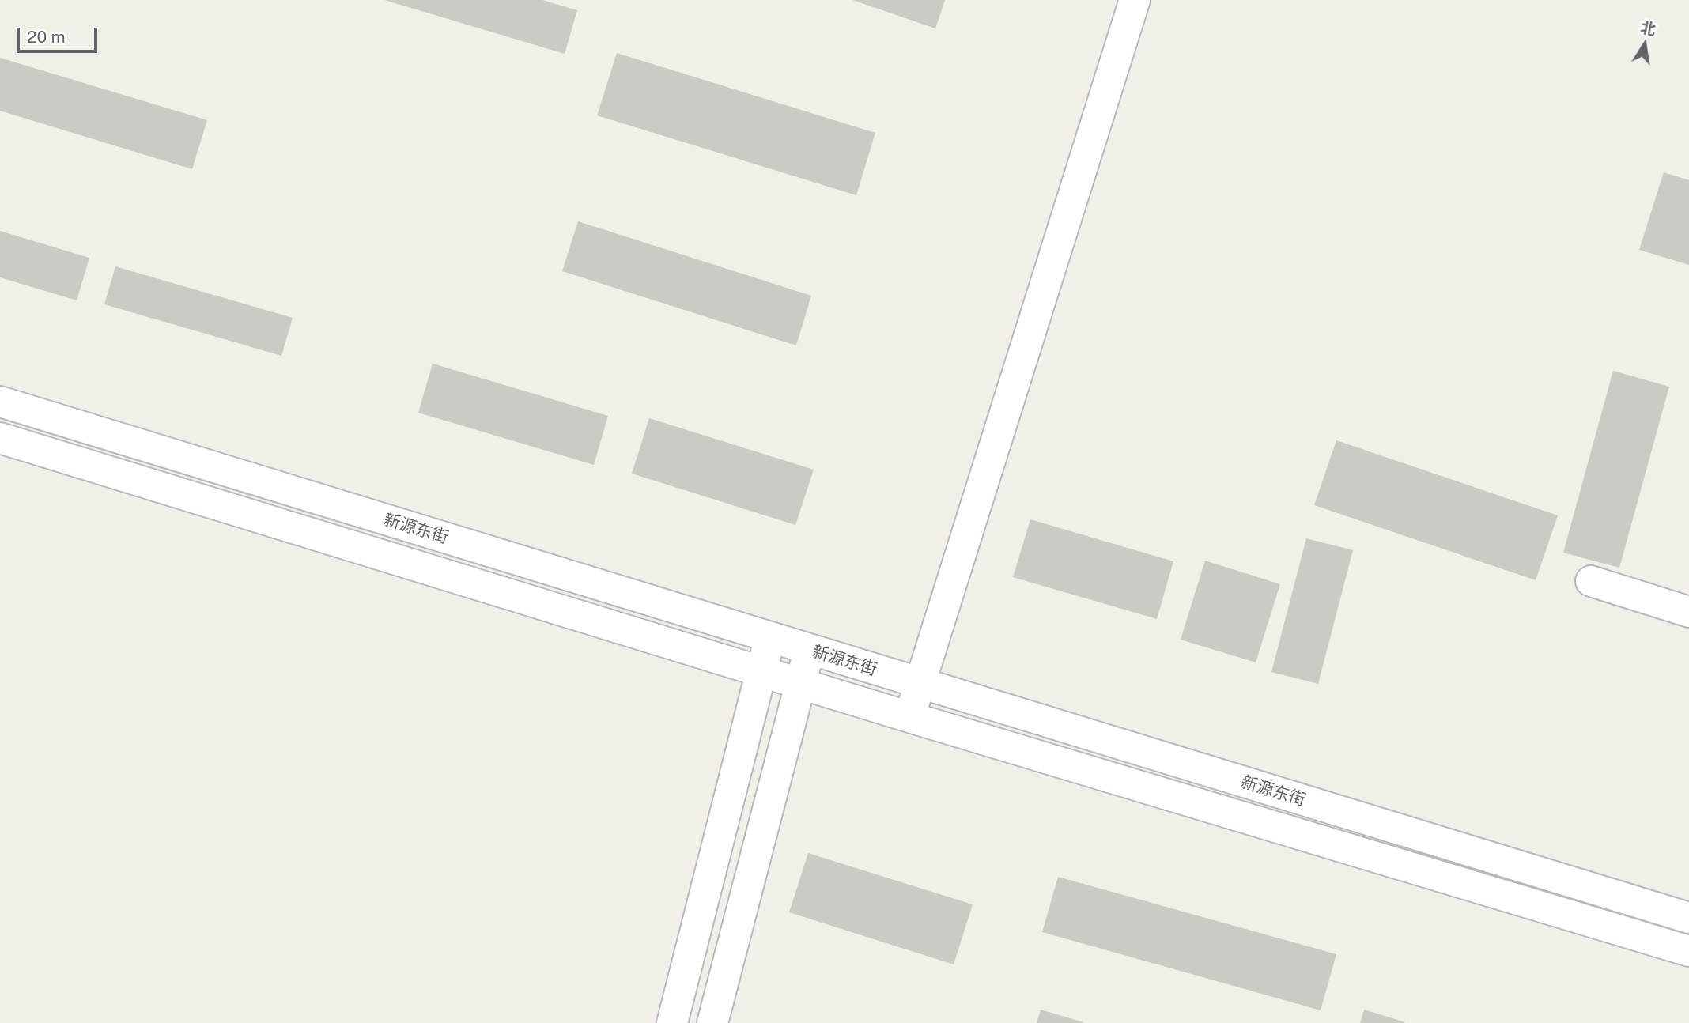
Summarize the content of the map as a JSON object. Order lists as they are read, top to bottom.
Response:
{
  "streets": {
    "main road": ["新源东街"]
  },
  "scale_bar": "20 m",
  "north": "top"
}
